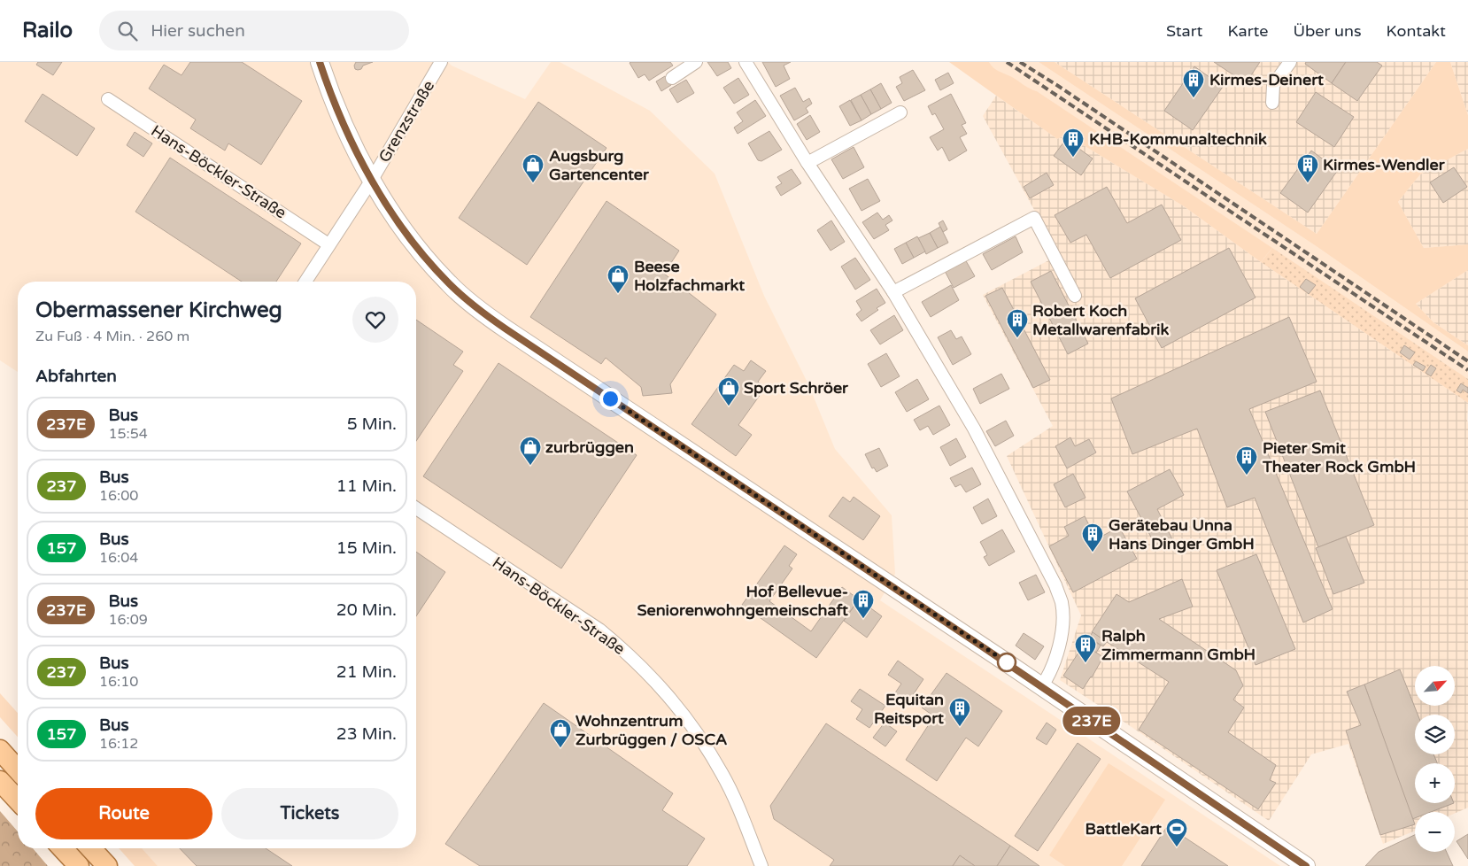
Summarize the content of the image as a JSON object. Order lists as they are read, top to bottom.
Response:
{
  "streets": {
    "street": ["Grenzstraße", "Hans-Böckler-Straße"]
  },
  "places": {
    "building": [
      "Kirmes-Deinert",
      "KHB-Kommunaltechnik",
      "Kirmes-Wendler",
      "Robert Koch Metallwarenfabrik",
      "Pieter Smit Theater Rock GmbH",
      "Gerätebau Unna Hans Dinger GmbH",
      "Hof Bellevue- Seniorenwohngemeinschaft",
      "Ralph Zimmermann GmbH",
      "Equitan Reitsport"
    ],
    "shop": [
      "Augsburg Gartencenter",
      "Beese Holzfachmarkt",
      "Sport Schröer",
      "zurbrüggen",
      "Wohnzentrum Zurbrüggen / OSCA"
    ],
    "sports": ["BattleKart"]
  },
  "lines": ["bus line 237E"],
  "north": "top right",
  "page": {
    "header": "Railo",
    "search": "Hier suchen",
    "nav": [
      "Start",
      "Karte",
      "Über uns",
      "Kontakt"
    ],
    "on_map": "237E",
    "heading": [
      ["Obermassener Kirchweg", "Zu Fuß · 4 Min. · 260 m"],
      "Abfahrten"
    ],
    "list": [
      {
        "mark": "237E",
        "name": "Bus",
        "note": "15:54",
        "value": "5 Min."
      },
      {
        "mark": "237",
        "name": "Bus",
        "note": "16:00",
        "value": "11 Min."
      },
      {
        "mark": "157",
        "name": "Bus",
        "note": "16:04",
        "value": "15 Min."
      },
      {
        "mark": "237E",
        "name": "Bus",
        "note": "16:09",
        "value": "20 Min."
      },
      {
        "mark": "237",
        "name": "Bus",
        "note": "16:10",
        "value": "21 Min."
      },
      {
        "mark": "157",
        "name": "Bus",
        "note": "16:12",
        "value": "23 Min."
      }
    ],
    "map_buttons": ["+", "−"],
    "buttons": ["Route", "Tickets"]
  }
}
